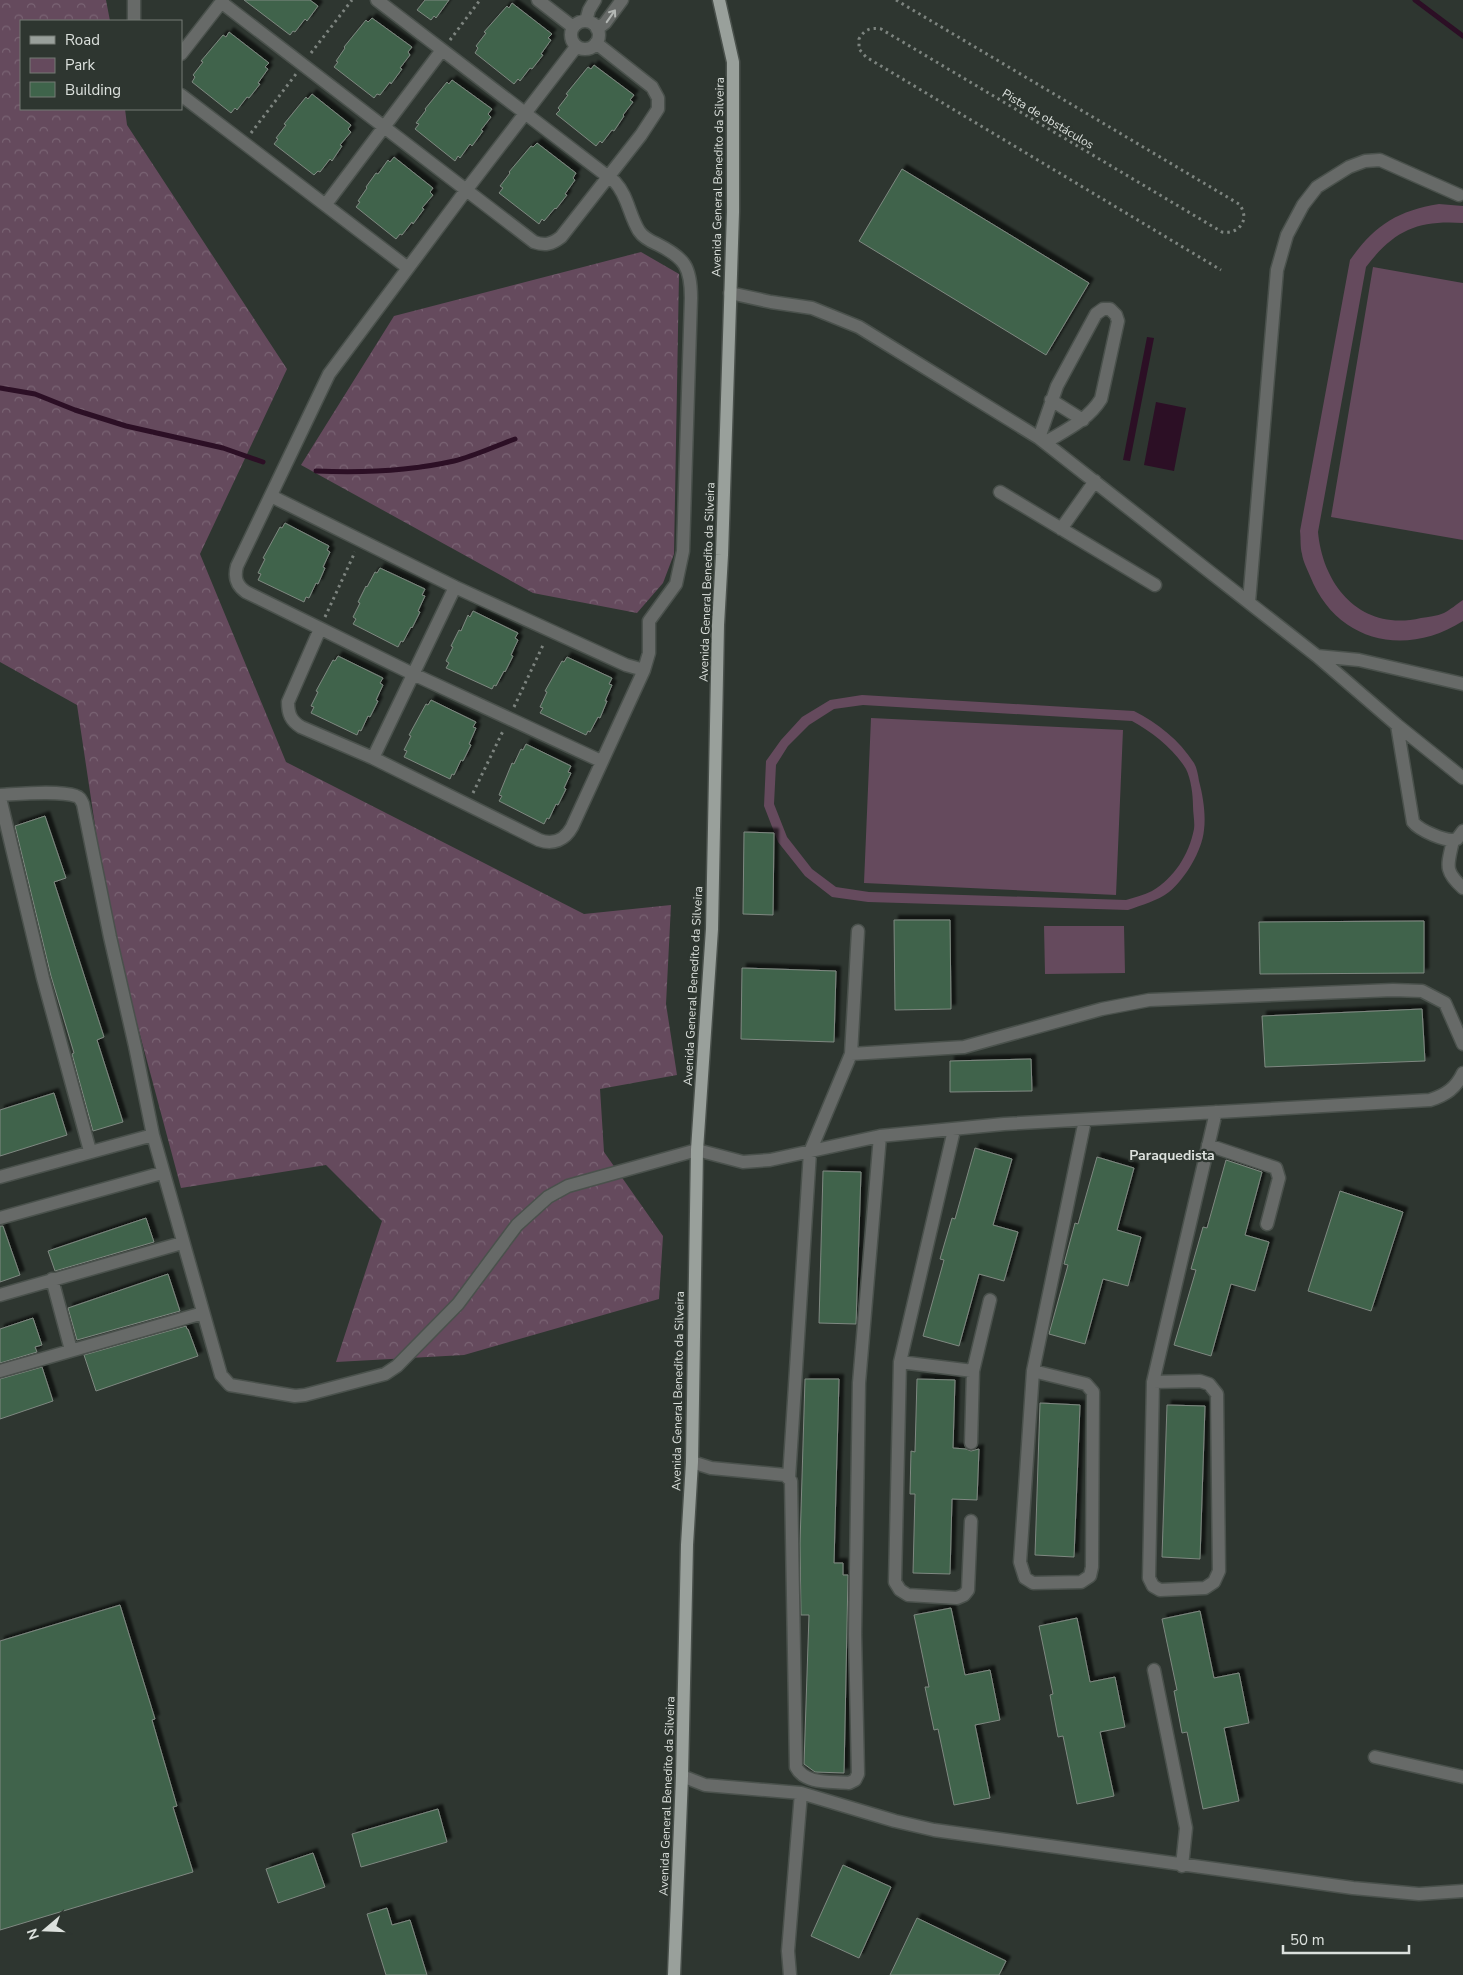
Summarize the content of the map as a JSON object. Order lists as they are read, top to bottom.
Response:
{
  "streets": {
    "main road": ["Avenida General Benedito da Silveira"],
    "path": ["Pista de obstáculos"]
  },
  "districts": ["Paraquedista"],
  "legend": ["Road", "Park", "Building"],
  "scale_bar": "50 m",
  "north": "left"
}
